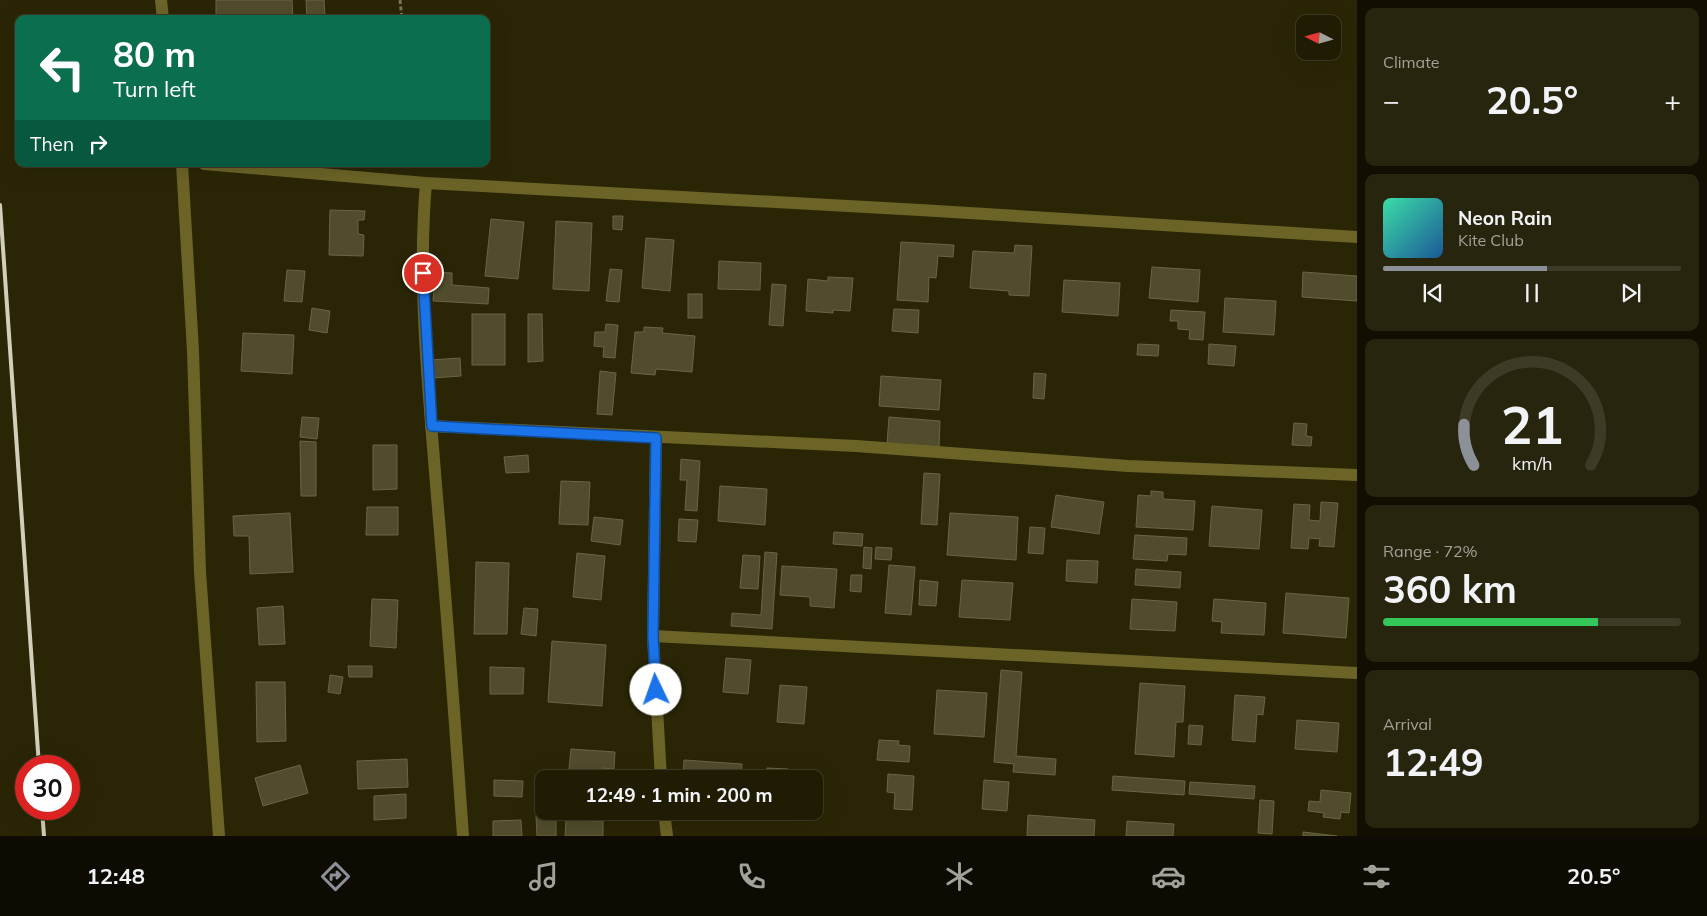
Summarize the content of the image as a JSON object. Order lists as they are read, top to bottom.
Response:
{
  "north": "left",
  "page": {
    "tile": [
      "Climate",
      ["Range · 72%", "360 km"],
      ["Arrival", "12:49"]
    ],
    "turn": ["80 m", "Turn left"],
    "heat": ["−", "20.5°", "+"],
    "then": "Then",
    "song": ["Neon Rain", "Kite Club"],
    "limit": "30",
    "trip": "12:49 · 1 min · 200 m",
    "tabs": ["12:48", "20.5°"],
    "gauge": ["21", "km/h"]
  }
}
